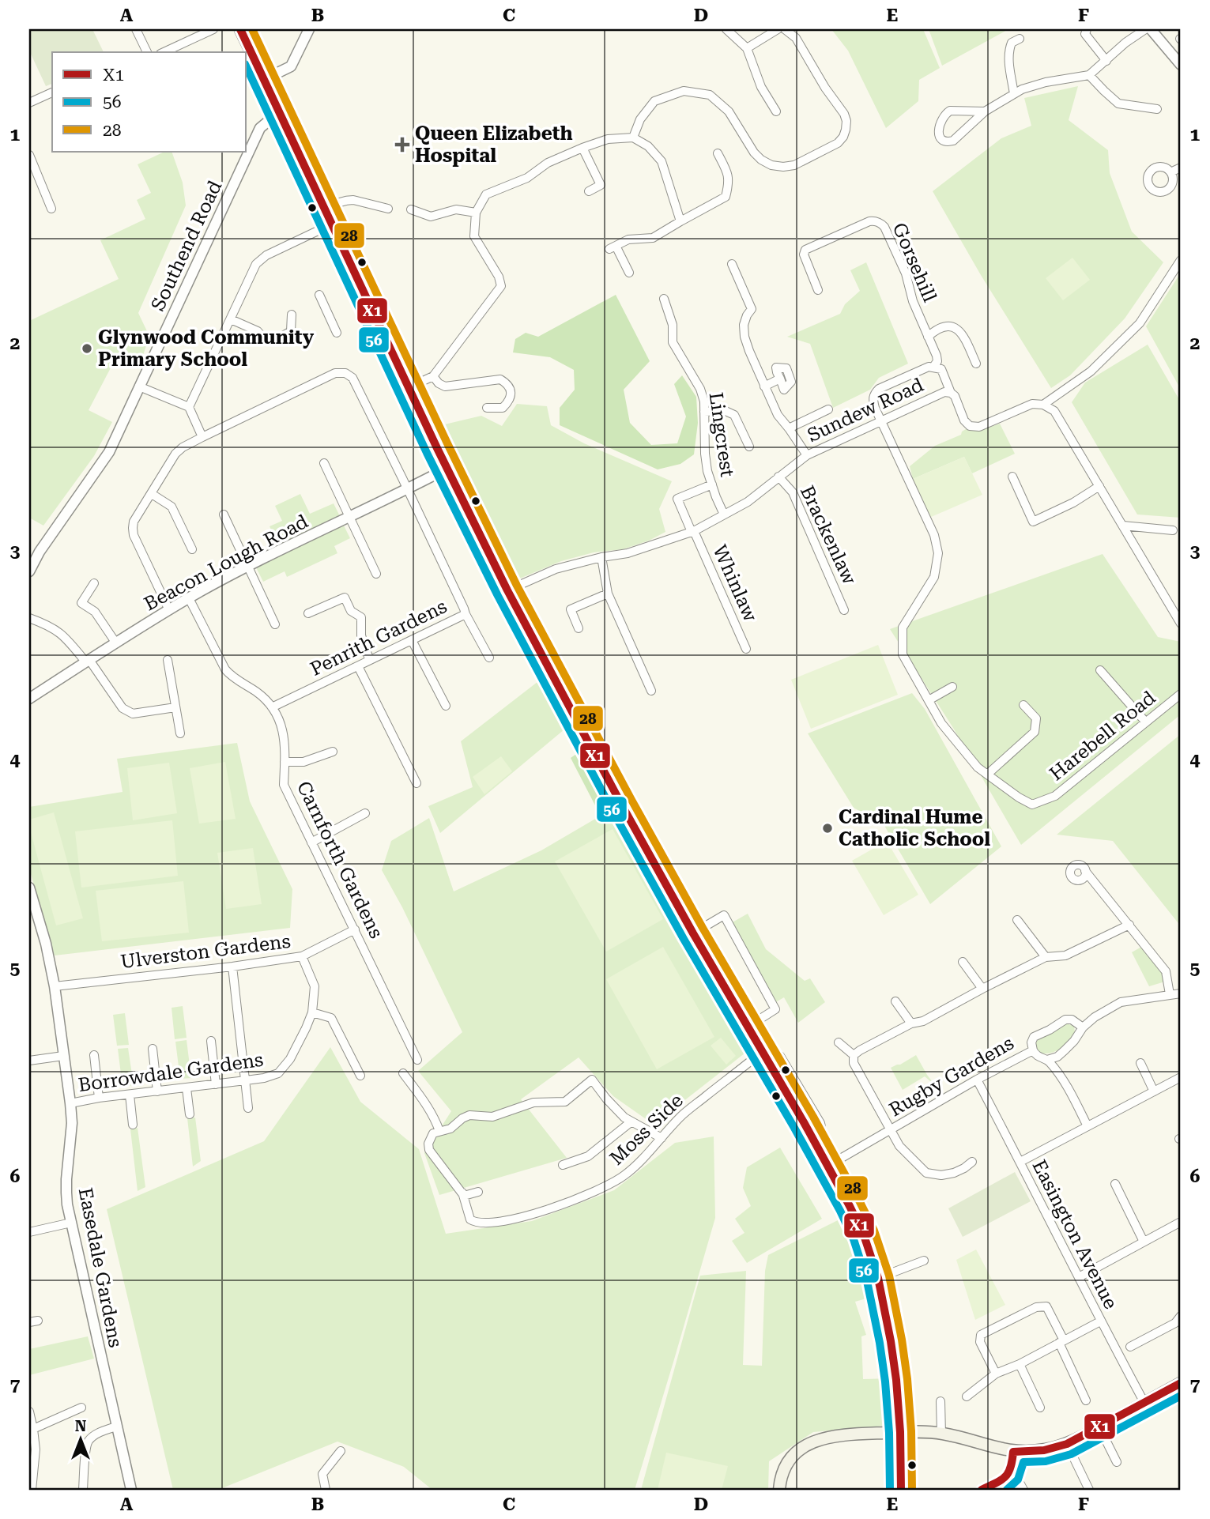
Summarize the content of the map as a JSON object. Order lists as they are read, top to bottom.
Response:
{
  "streets": {
    "street": [
      "Southend Road",
      "Gorsehill",
      "Sundew Road",
      "Lingcrest",
      "Brackenlaw",
      "Beacon Lough Road",
      "Whinlaw",
      "Penrith Gardens",
      "Harebell Road",
      "Carnforth Gardens",
      "Ulverston Gardens",
      "Borrowdale Gardens",
      "Rugby Gardens",
      "Moss Side",
      "Easington Avenue",
      "Easedale Gardens"
    ]
  },
  "crossings": [
    ["Gorsehill", "Harebell Road"],
    ["Sundew Road", "Lingcrest"],
    ["Sundew Road", "Brackenlaw"],
    ["Sundew Road", "Whinlaw"],
    ["Sundew Road", "Harebell Road"],
    ["Lingcrest", "Whinlaw"],
    ["Beacon Lough Road", "Penrith Gardens"],
    ["Beacon Lough Road", "Carnforth Gardens"],
    ["Penrith Gardens", "Carnforth Gardens"],
    ["Carnforth Gardens", "Ulverston Gardens"],
    ["Ulverston Gardens", "Borrowdale Gardens"],
    ["Ulverston Gardens", "Easedale Gardens"],
    ["Borrowdale Gardens", "Easedale Gardens"],
    ["Rugby Gardens", "Easington Avenue"]
  ],
  "places": {
    "health": ["Queen Elizabeth Hospital"],
    "other": ["Glynwood Community Primary School", "Cardinal Hume Catholic School"]
  },
  "lines": ["transit line X1", "transit line 28", "transit line 56"],
  "legend": ["X1", "56", "28"],
  "north": "top",
  "grid": {
    "columns": [
      "A",
      "B",
      "C",
      "D",
      "E",
      "F"
    ],
    "rows": [
      "1",
      "2",
      "3",
      "4",
      "5",
      "6",
      "7"
    ]
  }
}
